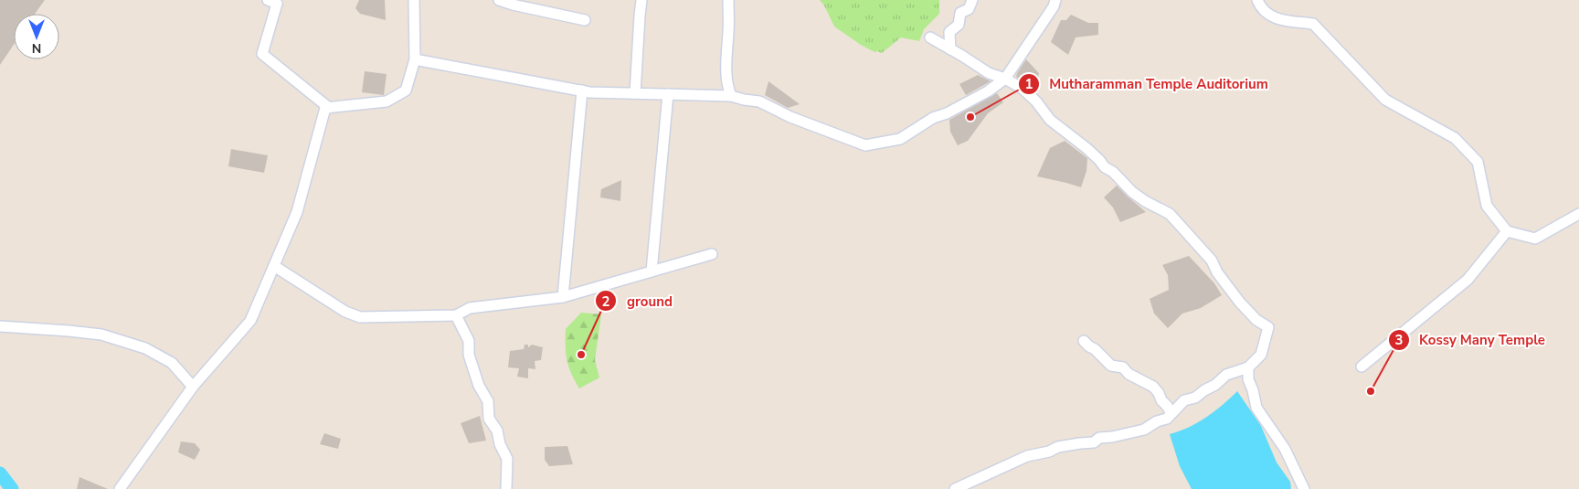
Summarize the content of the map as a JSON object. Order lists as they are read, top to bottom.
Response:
{
  "places": ["Mutharamman Temple Auditorium", "ground", "Kossy Many Temple"],
  "north": "bottom"
}
